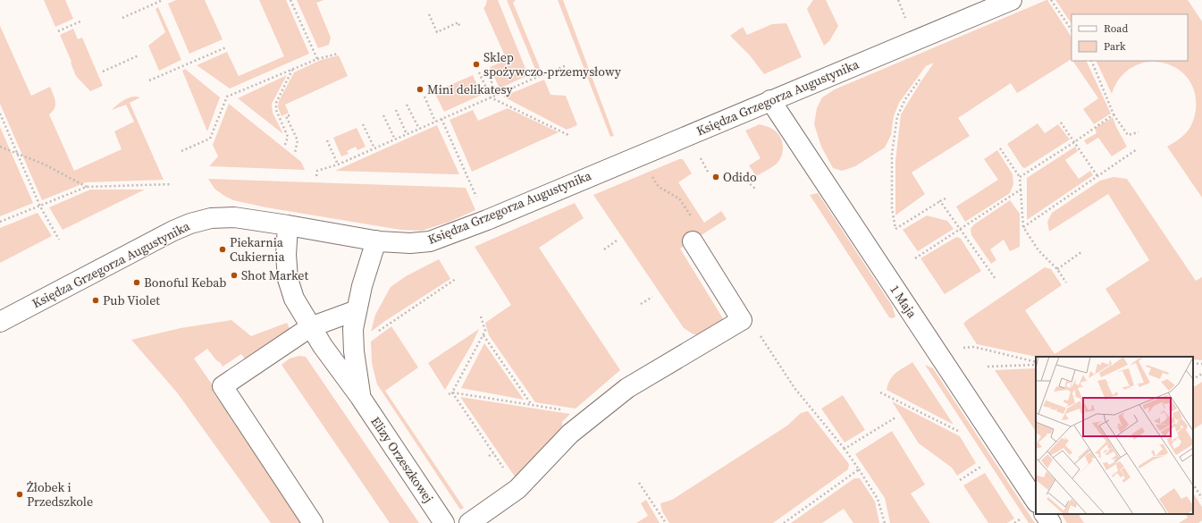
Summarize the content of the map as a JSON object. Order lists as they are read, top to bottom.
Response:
{
  "streets": {
    "street": ["Księdza Grzegorza Augustynika", "1 Maja", "Elizy Orzeszkowej"]
  },
  "crossings": [
    ["Księdza Grzegorza Augustynika", "1 Maja"],
    ["Księdza Grzegorza Augustynika", "Elizy Orzeszkowej"]
  ],
  "places": [
    "Sklep spożywczo-przemysłowy",
    "Mini delikatesy",
    "Odido",
    "Piekarnia Cukiernia",
    "Shot Market",
    "Bonoful Kebab",
    "Pub Violet",
    "Żłobek i Przedszkole"
  ],
  "legend": ["Road", "Park"]
}
